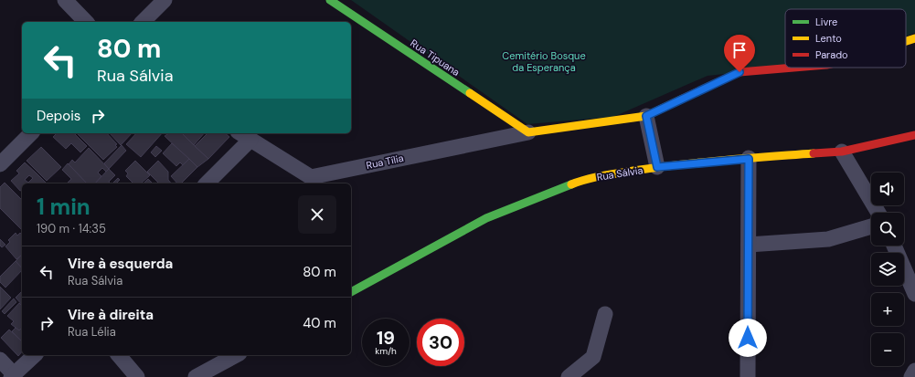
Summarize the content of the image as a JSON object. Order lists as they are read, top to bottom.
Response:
{
  "streets": {
    "street": ["Rua Tipuana", "Rua Tília", "Rua Sálvia"]
  },
  "crossings": [
    ["Rua Tipuana", "Rua Tília"]
  ],
  "parks": ["Cemitério Bosque da Esperança"],
  "legend": ["Livre", "Lento", "Parado"],
  "page": {
    "turn": ["80 m", "Rua Sálvia"],
    "then": "Depois",
    "map_buttons": ["+", "−"],
    "heading": ["1 min", "190 m · 14:35"],
    "list": [
      {
        "name": "Vire à esquerda",
        "note": "Rua Sálvia",
        "value": "80 m"
      },
      {
        "name": "Vire à direita",
        "note": "Rua Lélia",
        "value": "40 m"
      }
    ],
    "speed": "19 km/h",
    "limit": "30"
  }
}
